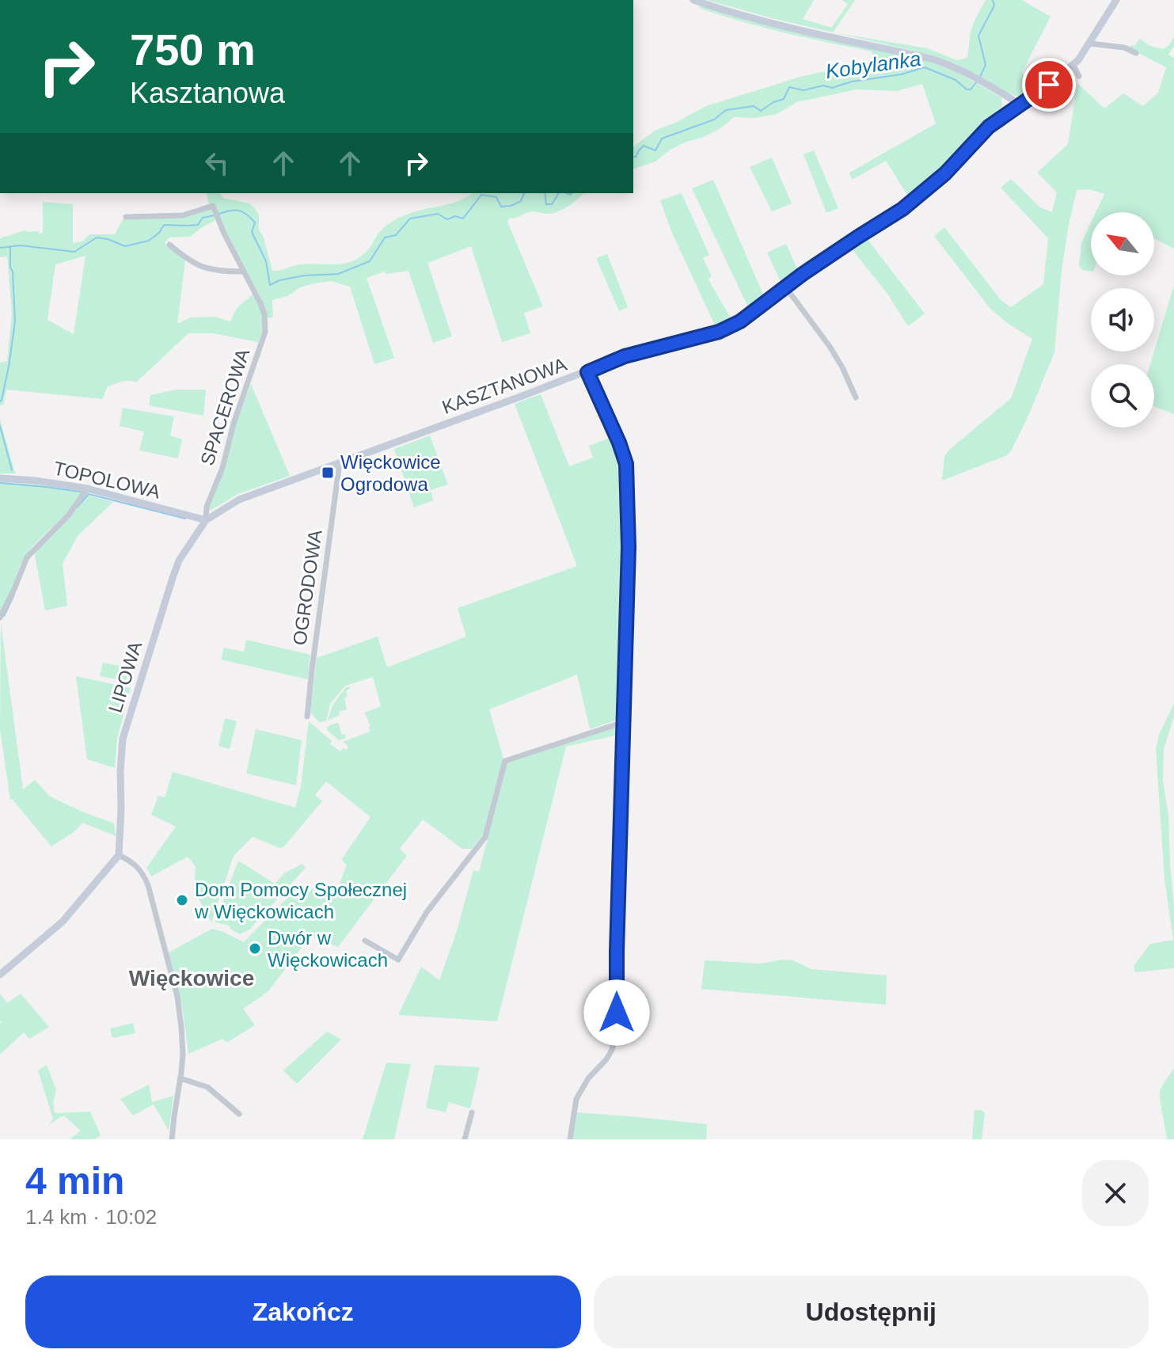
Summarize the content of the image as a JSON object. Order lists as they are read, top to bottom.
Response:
{
  "streets": {
    "street": [
      "KASZTANOWA",
      "SPACEROWA",
      "TOPOLOWA",
      "OGRODOWA",
      "LIPOWA"
    ]
  },
  "crossings": [
    ["KASZTANOWA", "SPACEROWA"],
    ["KASZTANOWA", "TOPOLOWA"],
    ["KASZTANOWA", "OGRODOWA"],
    ["KASZTANOWA", "LIPOWA"],
    ["SPACEROWA", "TOPOLOWA"],
    ["SPACEROWA", "LIPOWA"],
    ["TOPOLOWA", "LIPOWA"]
  ],
  "districts": ["Więckowice"],
  "water": ["Kobylanka"],
  "places": {
    "transit": ["Więckowice Ogrodowa"],
    "other": ["Dom Pomocy Społecznej w Więckowicach", "Dwór w Więckowicach"]
  },
  "north": "top left",
  "page": {
    "turn": ["750 m", "Kasztanowa"],
    "heading": ["4 min", "1.4 km · 10:02"],
    "buttons": ["Zakończ", "Udostępnij"]
  }
}
